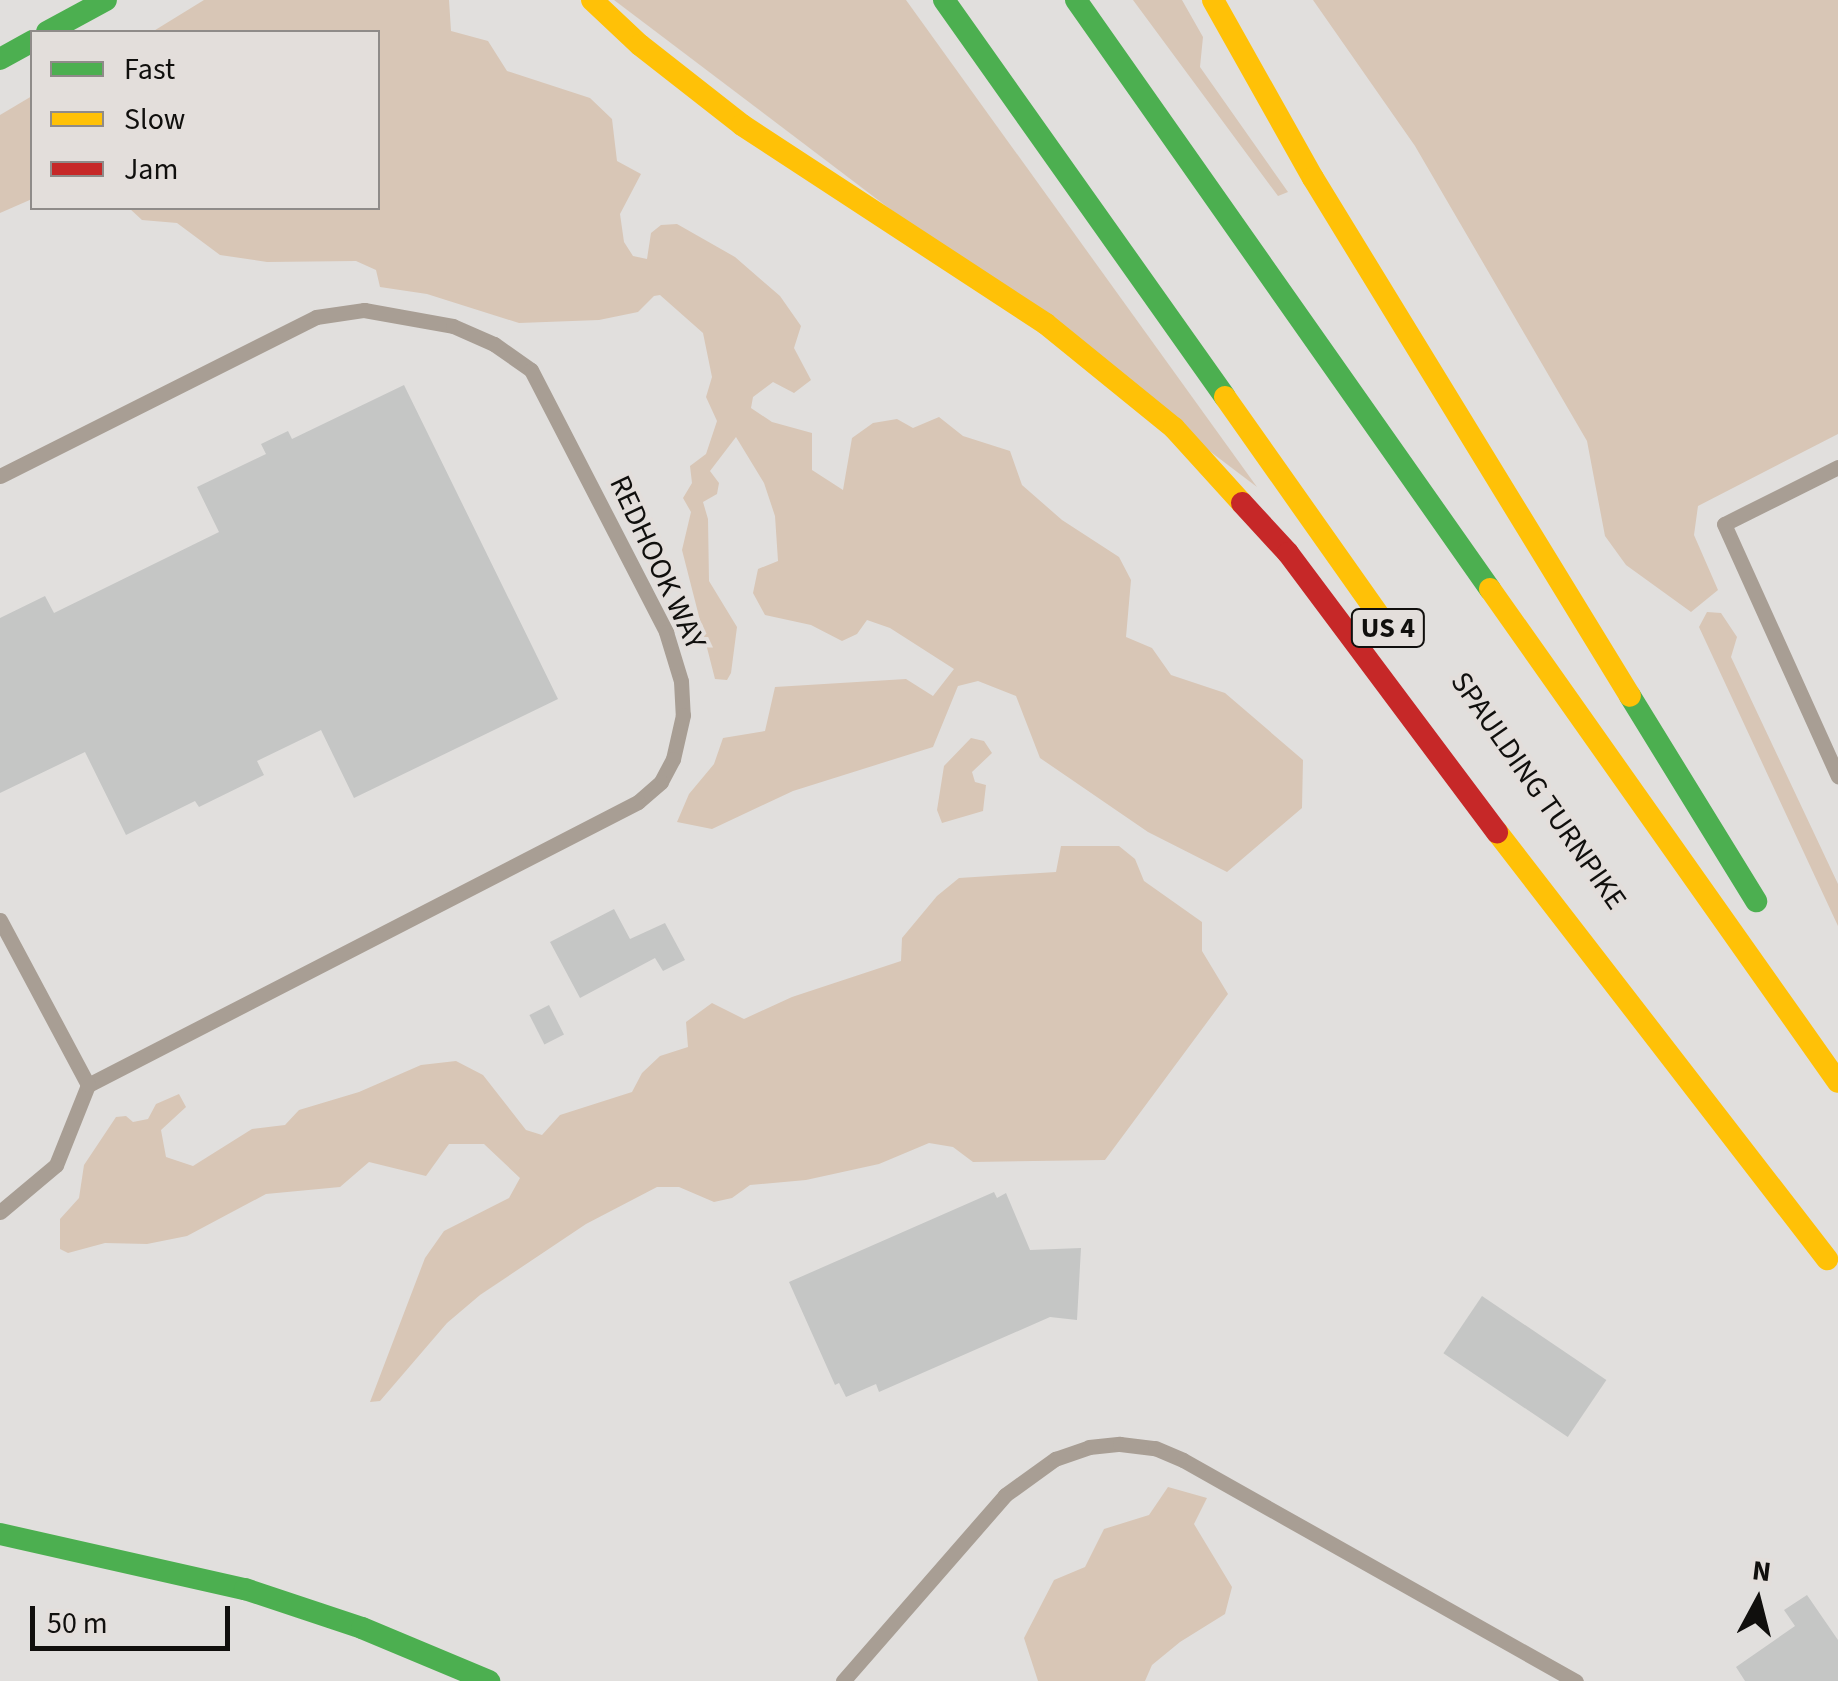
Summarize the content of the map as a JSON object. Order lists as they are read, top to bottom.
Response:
{
  "streets": {
    "main road": ["US 4", "SPAULDING TURNPIKE"],
    "lane": ["REDHOOK WAY"]
  },
  "legend": ["Fast", "Slow", "Jam"],
  "scale_bar": "50 m",
  "north": "top"
}
